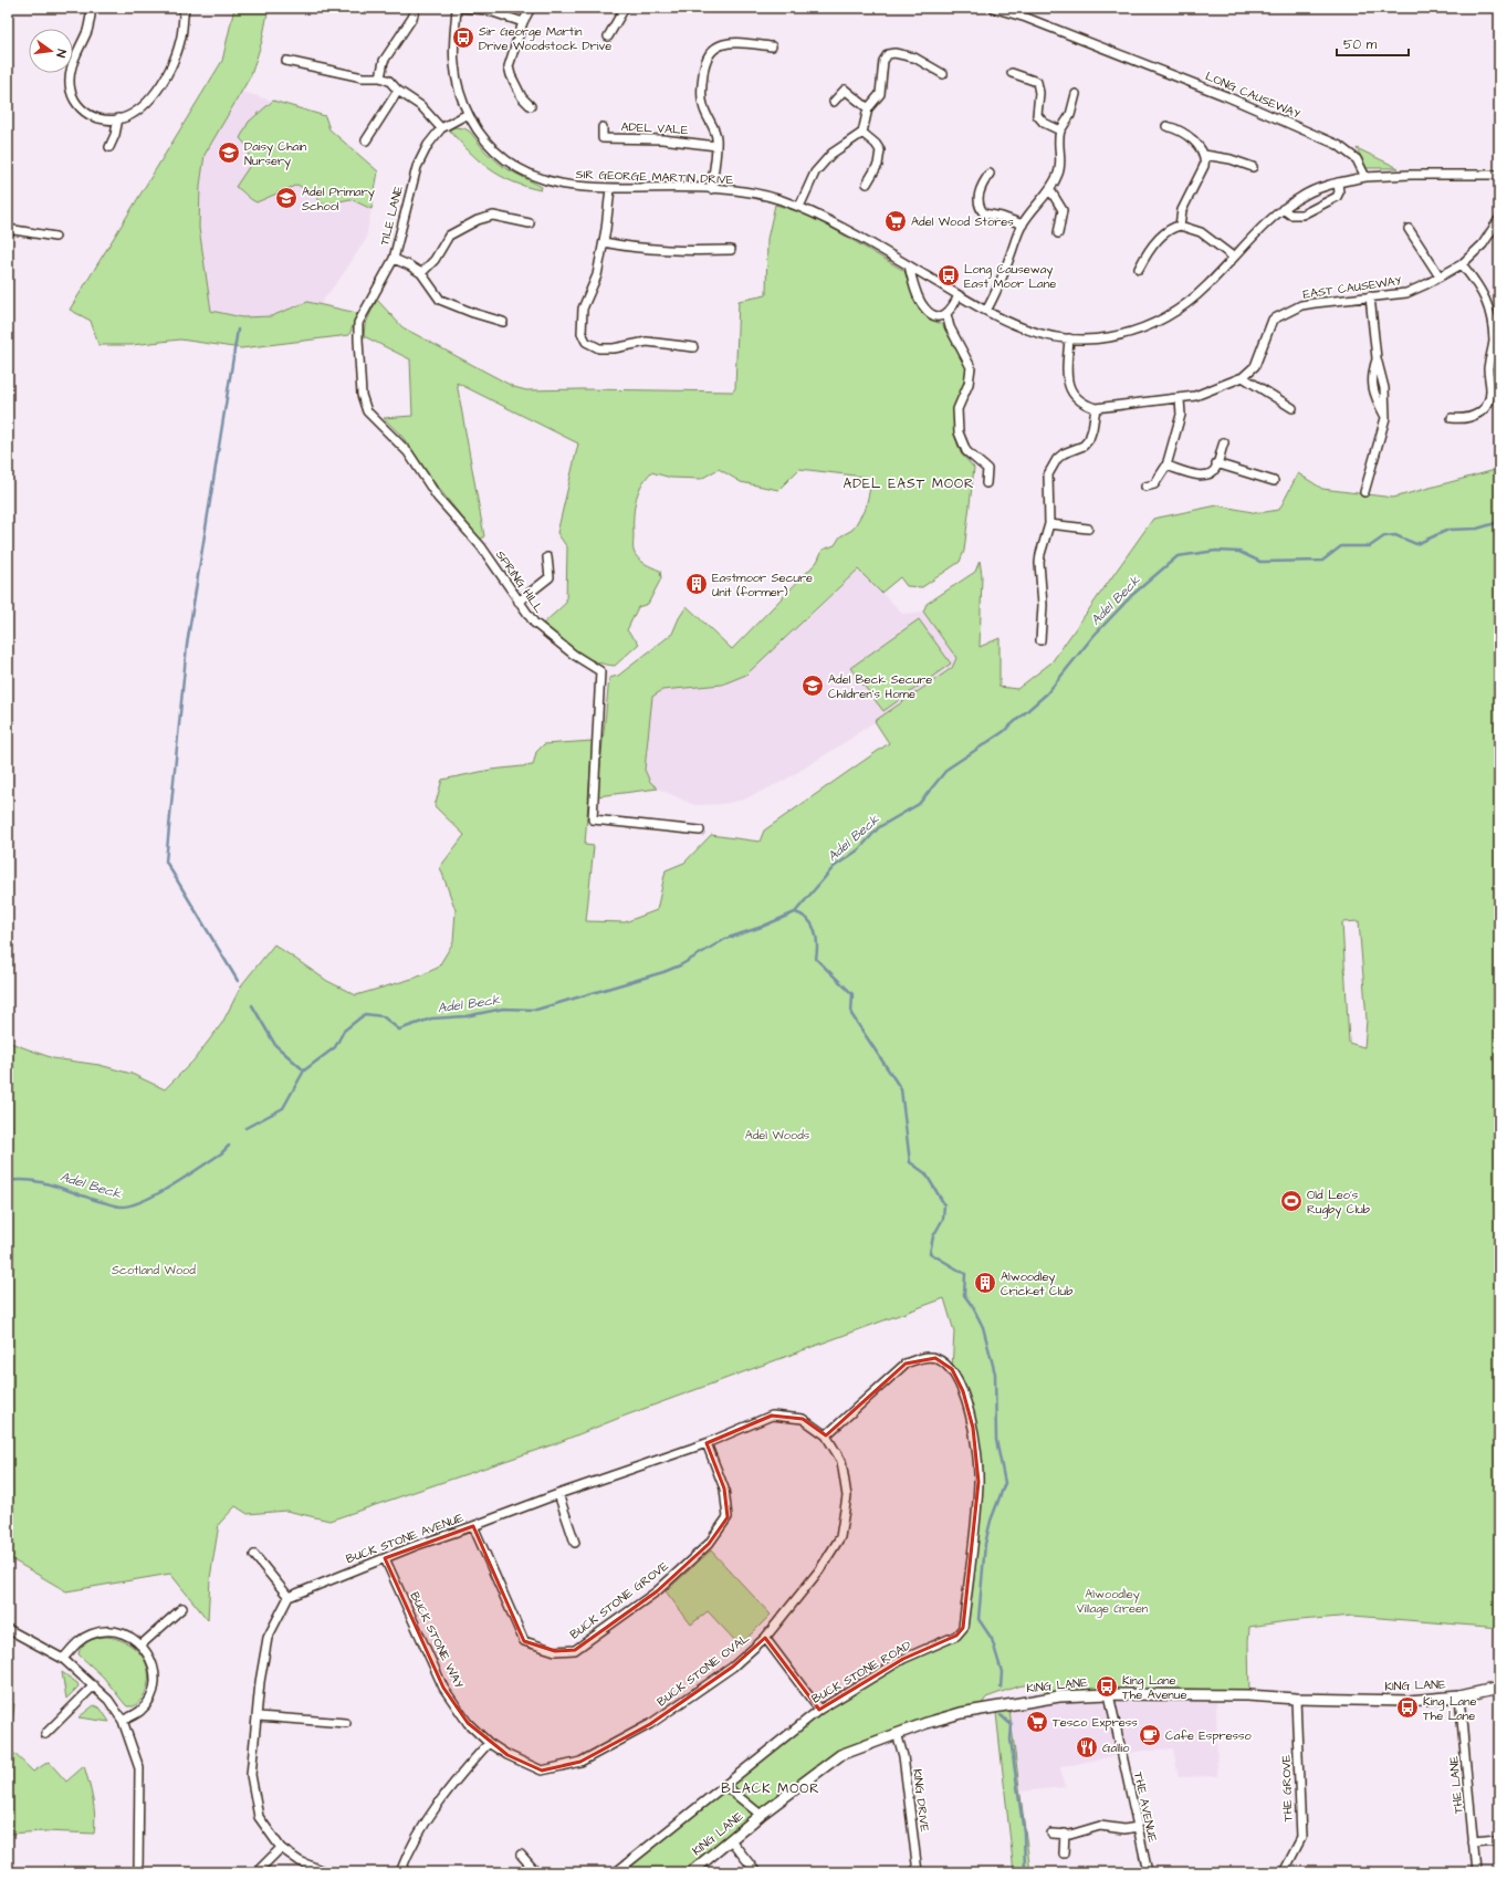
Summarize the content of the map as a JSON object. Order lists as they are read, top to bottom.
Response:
{
  "streets": {
    "street": [
      "LONG CAUSEWAY",
      "ADEL VALE",
      "SIR GEORGE MARTIN DRIVE",
      "TILE LANE",
      "EAST CAUSEWAY",
      "SPRING HILL",
      "BUCK STONE AVENUE",
      "BUCK STONE GROVE",
      "BUCK STONE WAY",
      "BUCK STONE OVAL",
      "BUCK STONE ROAD",
      "KING LANE",
      "THE LANE",
      "THE GROVE",
      "KING DRIVE",
      "THE AVENUE"
    ]
  },
  "crossings": [
    ["LONG CAUSEWAY", "SIR GEORGE MARTIN DRIVE"],
    ["SIR GEORGE MARTIN DRIVE", "TILE LANE"],
    ["TILE LANE", "SPRING HILL"],
    ["BUCK STONE AVENUE", "BUCK STONE GROVE"],
    ["BUCK STONE AVENUE", "BUCK STONE WAY"],
    ["BUCK STONE AVENUE", "BUCK STONE OVAL"],
    ["BUCK STONE AVENUE", "BUCK STONE ROAD"],
    ["BUCK STONE WAY", "BUCK STONE OVAL"],
    ["BUCK STONE OVAL", "BUCK STONE ROAD"],
    ["KING LANE", "THE LANE"],
    ["KING LANE", "THE GROVE"],
    ["KING LANE", "KING DRIVE"],
    ["KING LANE", "THE AVENUE"]
  ],
  "districts": ["ADEL EAST MOOR", "BLACK MOOR"],
  "water": ["Adel Beck"],
  "parks": ["Adel Woods", "Scotland Wood", "Alwoodley Village Green"],
  "places": {
    "bus stop": [
      "Sir George Martin Drive Woodstock Drive",
      "Long Causeway East Moor Lane",
      "King Lane The Avenue",
      "King Lane The Lane"
    ],
    "school or university": ["Daisy Chain Nursery", "Adel Primary School", "Adel Beck Secure Children's Home"],
    "supermarket": ["Adel Wood Stores", "Tesco Express"],
    "building": ["Eastmoor Secure Unit (former)", "Alwoodley Cricket Club"],
    "sports": ["Old Leo's Rugby Club"],
    "cafe": ["Cafe Espresso"],
    "restaurant": ["Gallio"]
  },
  "scale_bar": "50 m",
  "north": "right"
}
